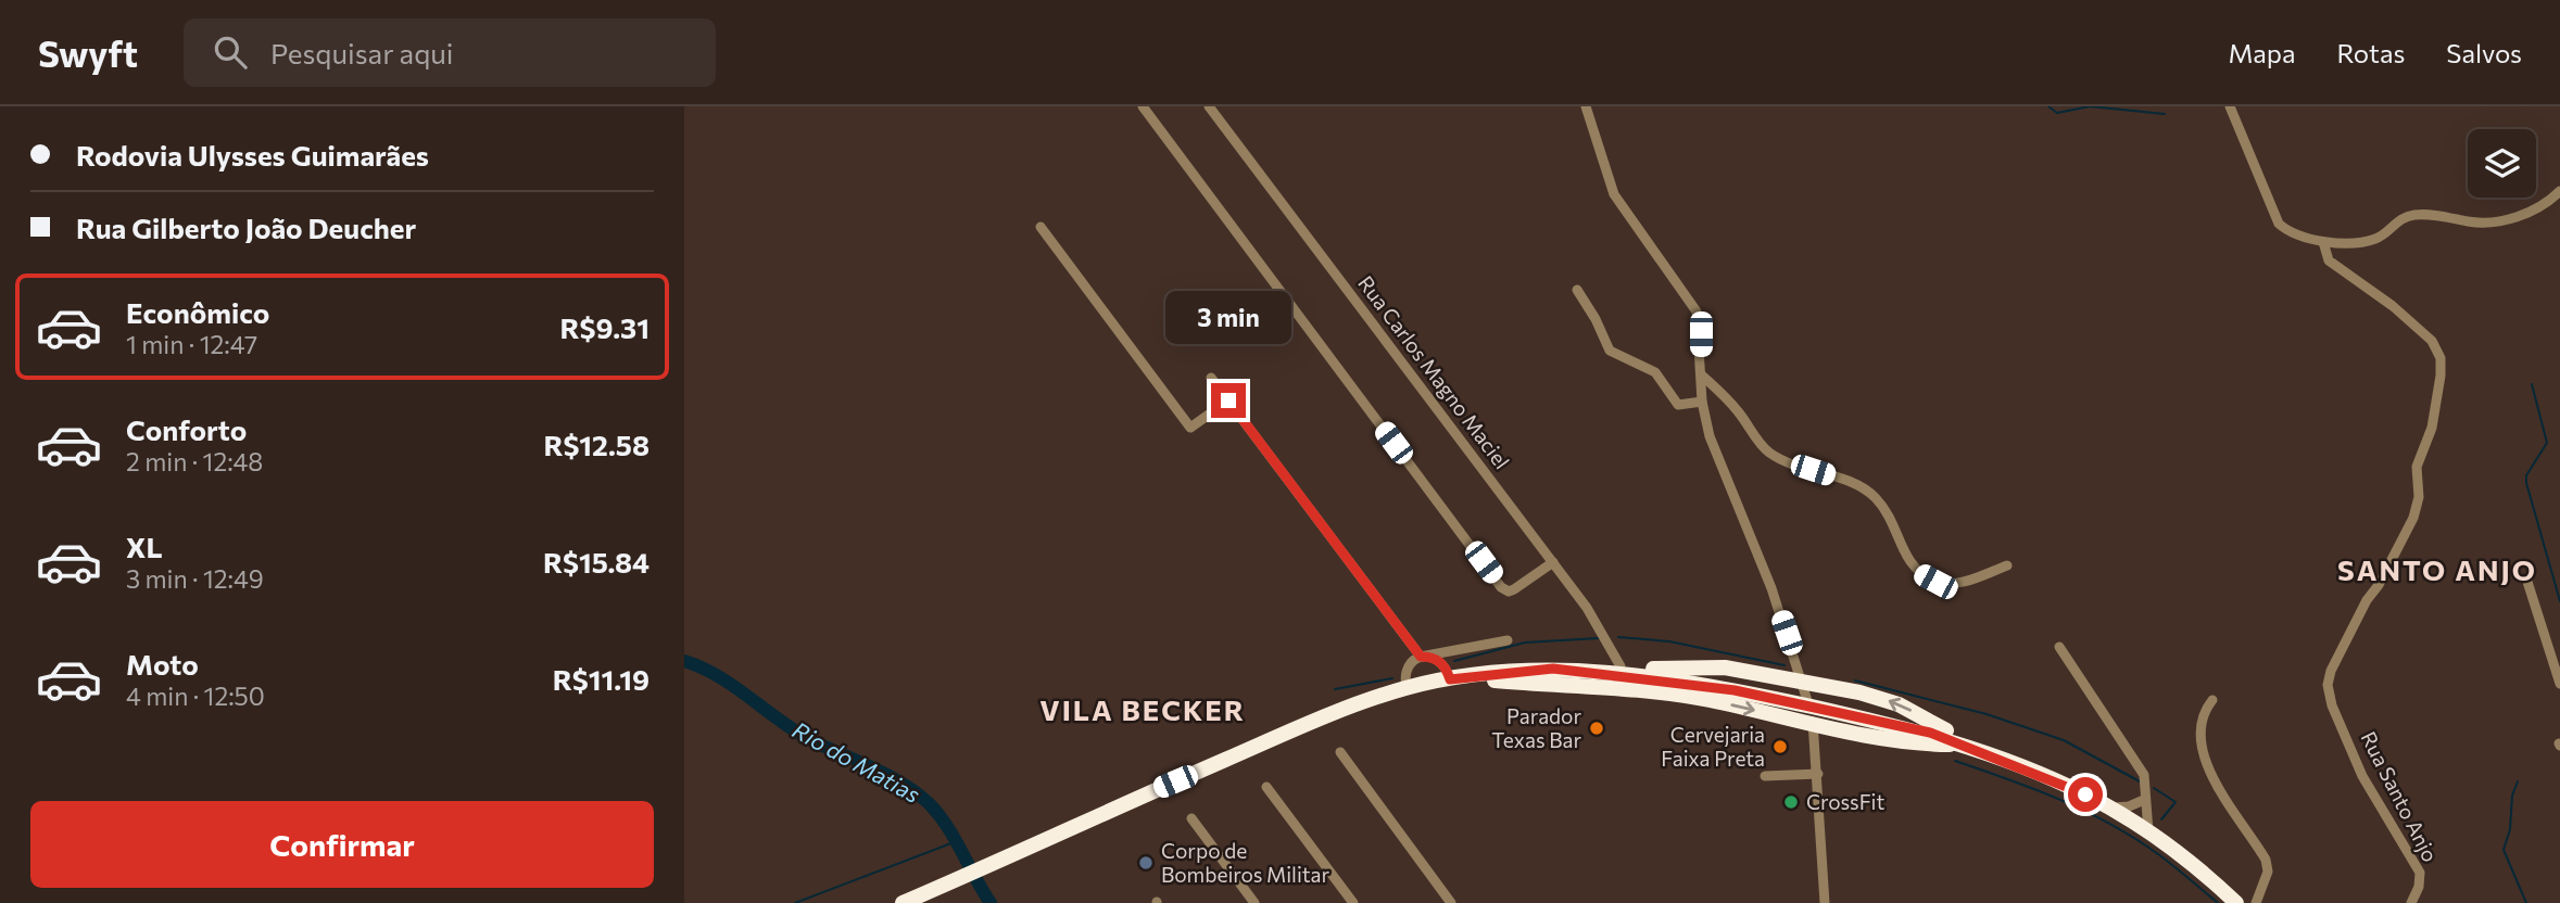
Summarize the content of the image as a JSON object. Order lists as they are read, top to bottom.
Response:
{
  "streets": {
    "street": ["Rua Carlos Magno Maciel", "Rua Santo Anjo"]
  },
  "districts": ["SANTO ANJO", "VILA BECKER"],
  "water": ["Rio do Matias"],
  "places": [
    "Parador Texas Bar",
    "Cervejaria Faixa Preta",
    "CrossFit",
    "Corpo de Bombeiros Militar"
  ],
  "page": {
    "header": "Swyft",
    "search": "Pesquisar aqui",
    "nav": ["Mapa", "Rotas", "Salvos"],
    "banner": ["Rodovia Ulysses Guimarães", "Rua Gilberto João Deucher"],
    "list": [
      {
        "name": "Econômico",
        "note": "1 min · 12:47",
        "value": "R$9.31"
      },
      {
        "name": "Conforto",
        "note": "2 min · 12:48",
        "value": "R$12.58"
      },
      {
        "name": "XL",
        "note": "3 min · 12:49",
        "value": "R$15.84"
      },
      {
        "name": "Moto",
        "note": "4 min · 12:50",
        "value": "R$11.19"
      }
    ],
    "bubble": "3 min",
    "buttons": "Confirmar"
  }
}
